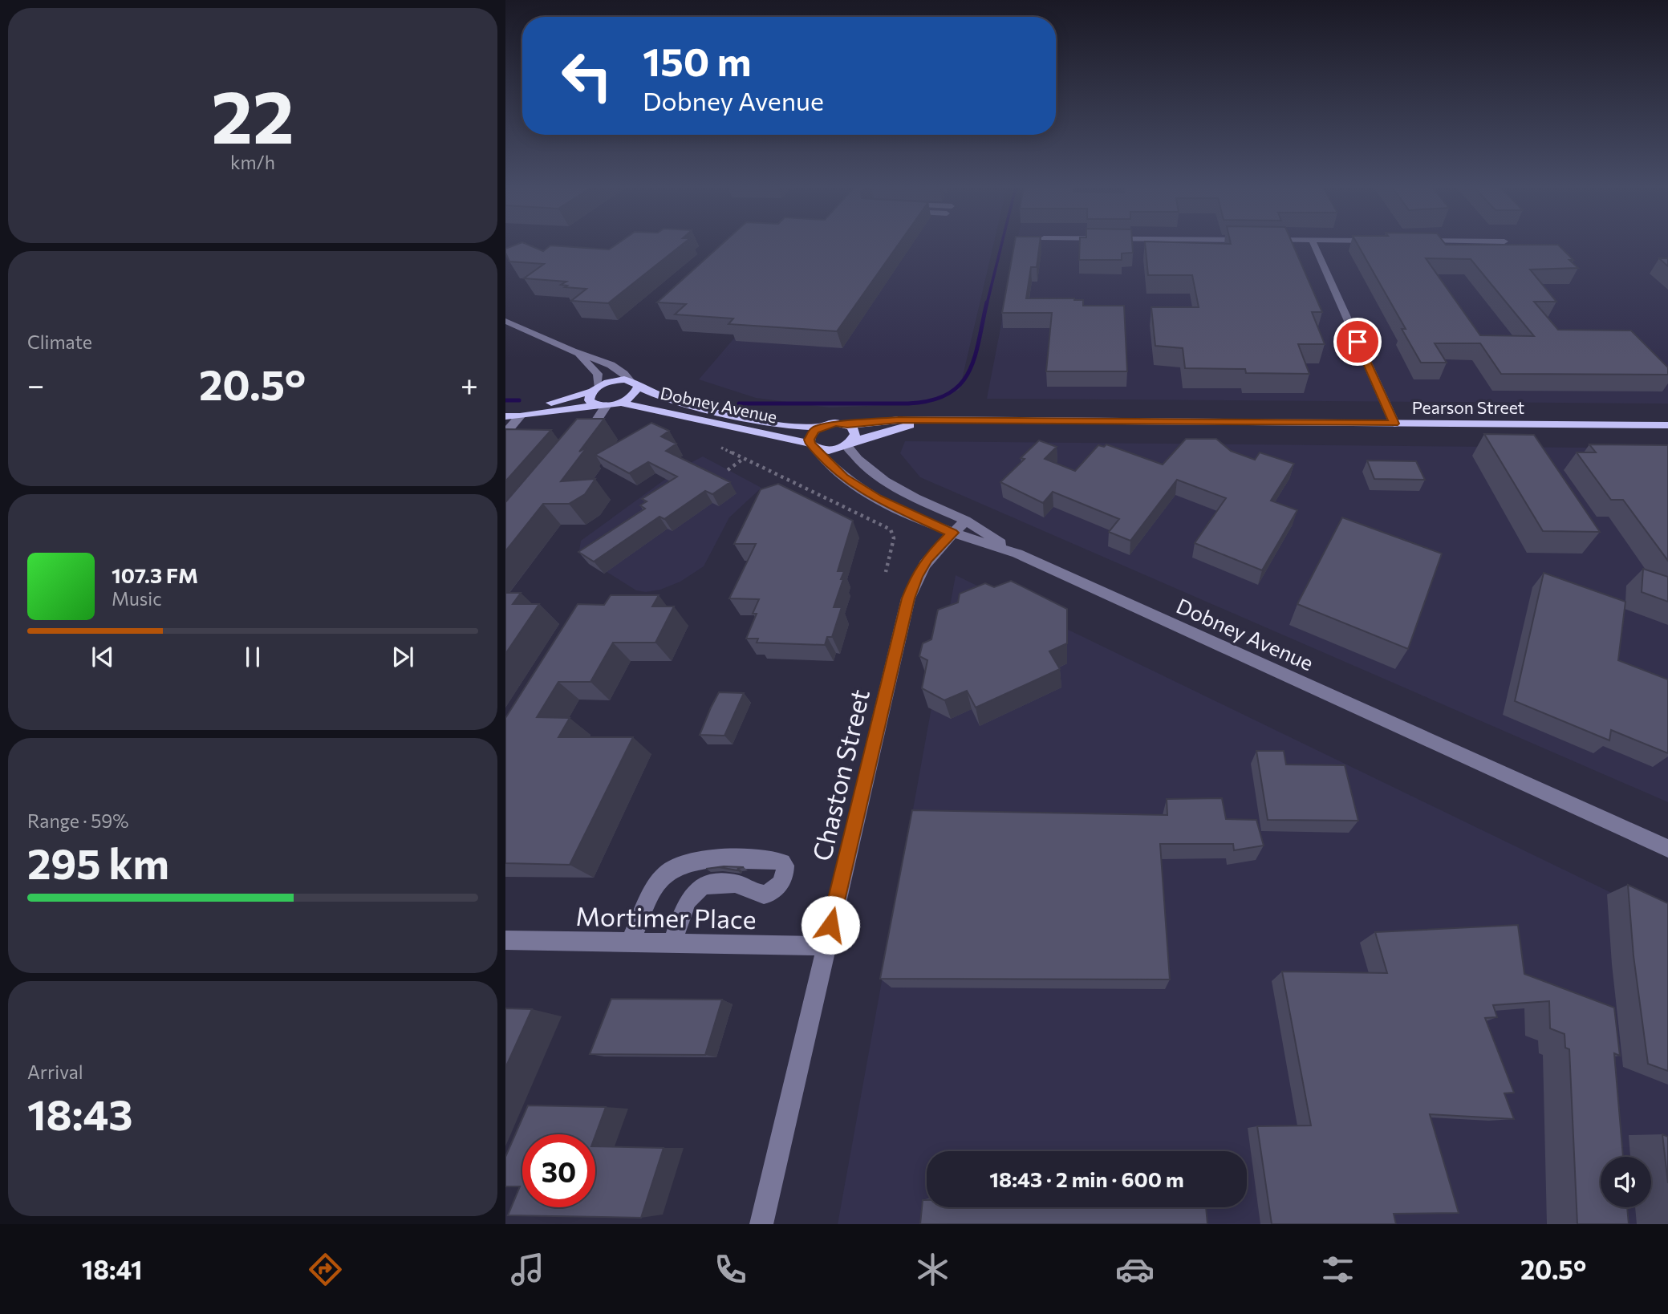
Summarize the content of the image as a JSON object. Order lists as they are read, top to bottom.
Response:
{
  "streets": {
    "main road": ["Dobney Avenue", "Pearson Street"],
    "street": ["Chaston Street", "Mortimer Place"]
  },
  "crossings": [
    ["Dobney Avenue", "Pearson Street"],
    ["Dobney Avenue", "Chaston Street"],
    ["Chaston Street", "Mortimer Place"]
  ],
  "page": {
    "tile": [
      ["22", "km/h"],
      "Climate",
      ["Range · 59%", "295 km"],
      ["Arrival", "18:43"]
    ],
    "turn": ["150 m", "Dobney Avenue"],
    "heat": ["−", "20.5°", "+"],
    "song": ["107.3 FM", "Music"],
    "limit": "30",
    "trip": "18:43 · 2 min · 600 m",
    "tabs": ["18:41", "20.5°"]
  }
}
